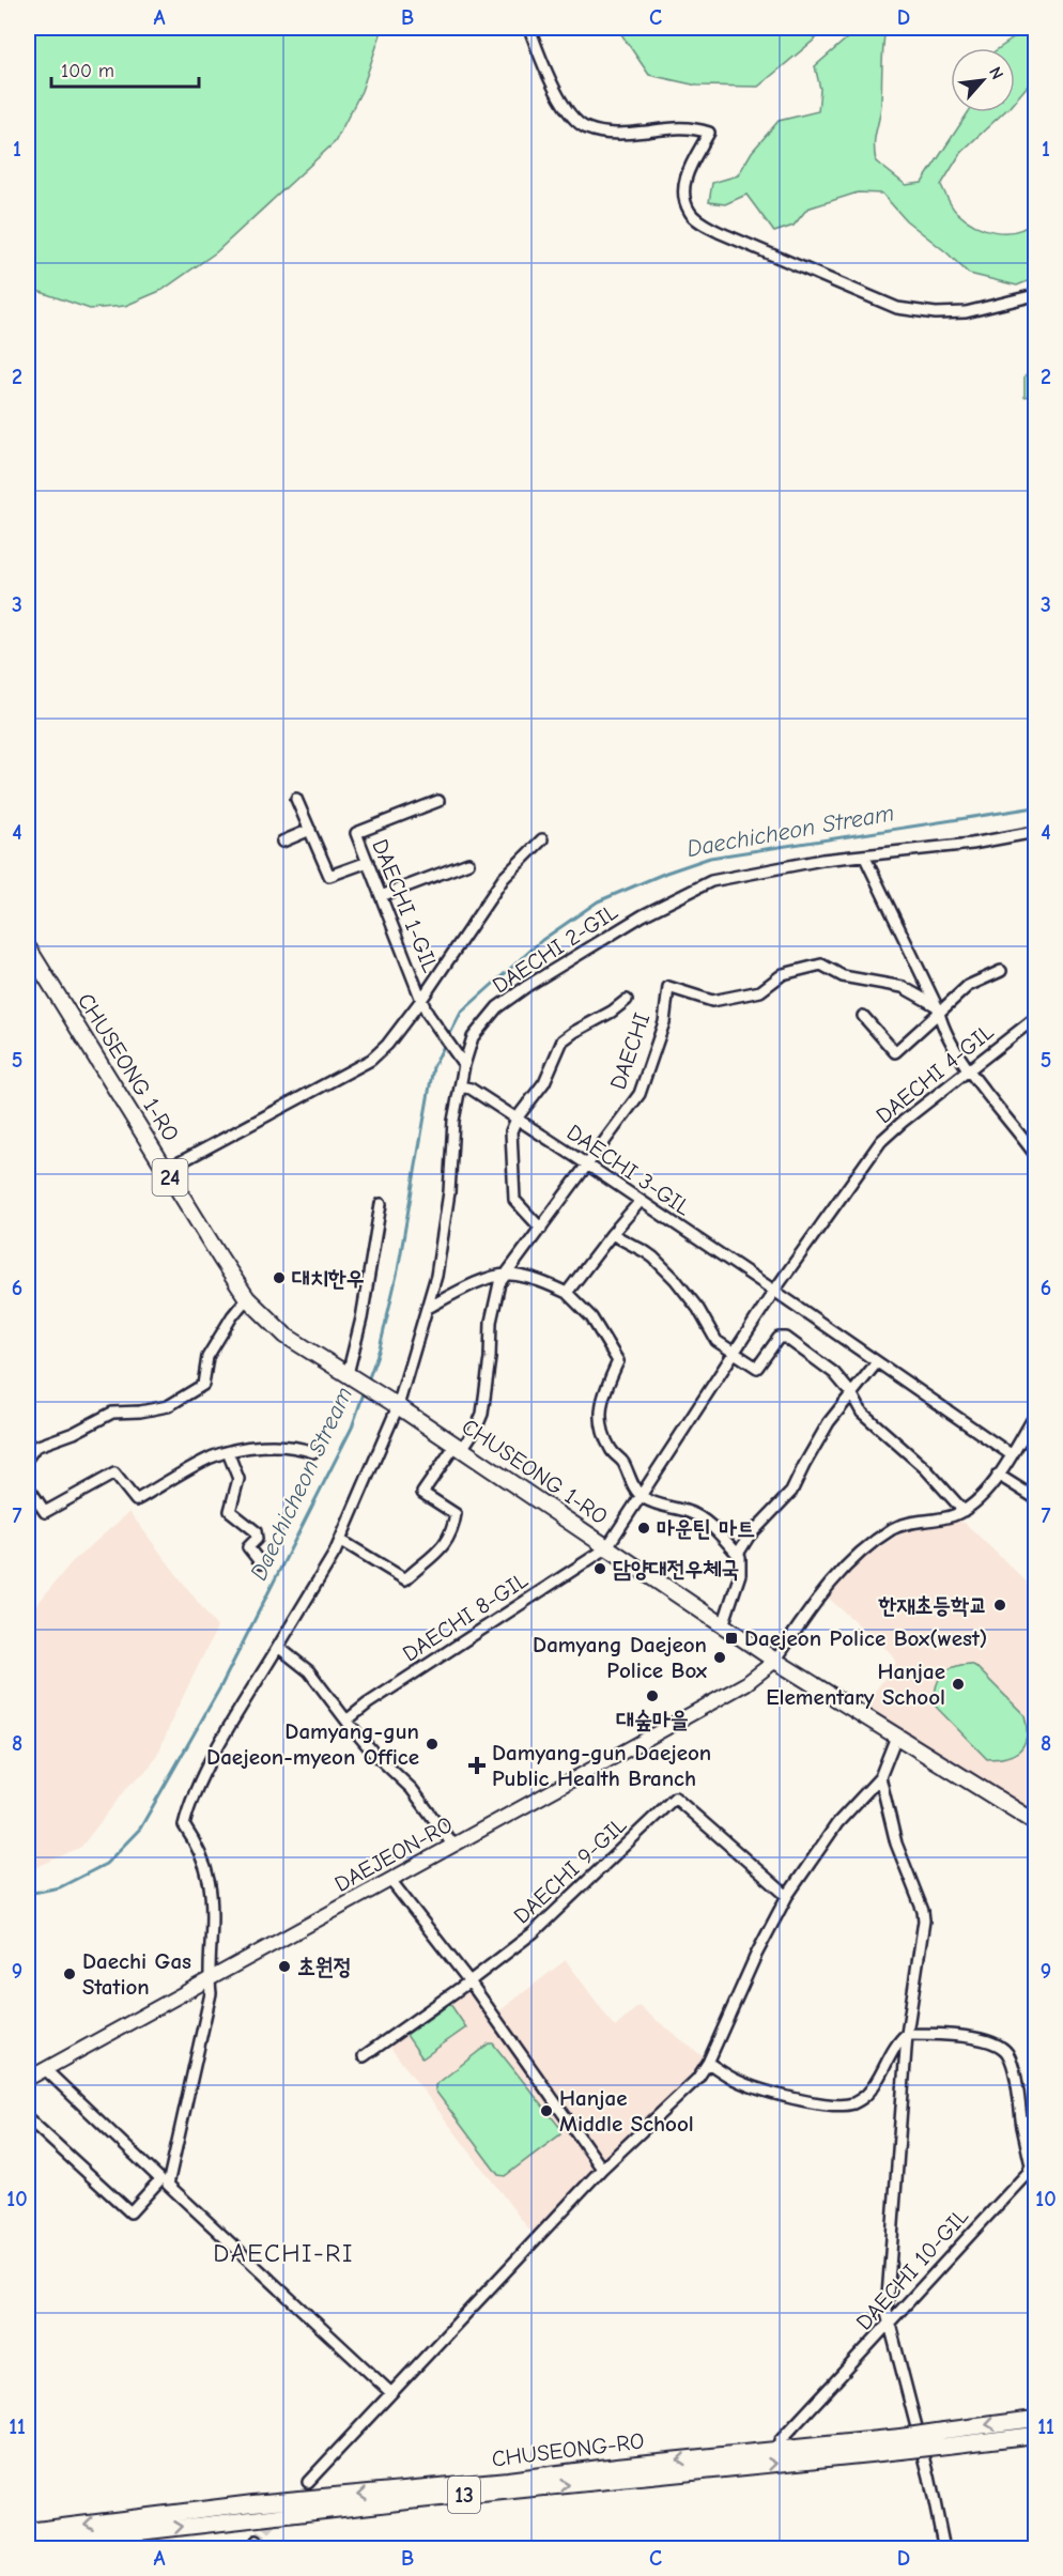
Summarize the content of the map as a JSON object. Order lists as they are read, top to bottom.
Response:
{
  "streets": {
    "main road": [
      "CHUSEONG 1-RO",
      "24",
      "CHUSEONG-RO",
      "13"
    ],
    "street": [
      "DAECHI 1-GIL",
      "DAECHI 2-GIL",
      "DAECHI",
      "DAECHI 4-GIL",
      "DAECHI 3-GIL",
      "DAECHI 8-GIL",
      "DAEJEON-RO",
      "DAECHI 9-GIL",
      "DAECHI 10-GIL"
    ]
  },
  "crossings": [
    ["DAECHI 1-GIL", "CHUSEONG 1-RO"],
    ["DAECHI 2-GIL", "CHUSEONG 1-RO"],
    ["DAECHI 2-GIL", "DAECHI 3-GIL"],
    ["DAECHI 2-GIL", "24"],
    ["DAECHI", "CHUSEONG 1-RO"],
    ["DAECHI", "DAECHI 3-GIL"],
    ["CHUSEONG 1-RO", "DAECHI 4-GIL"],
    ["CHUSEONG 1-RO", "24"],
    ["CHUSEONG 1-RO", "DAECHI 8-GIL"],
    ["CHUSEONG 1-RO", "DAEJEON-RO"],
    ["DAECHI 4-GIL", "DAECHI 3-GIL"],
    ["DAECHI 4-GIL", "DAECHI 8-GIL"]
  ],
  "districts": ["DAECHI-RI"],
  "water": ["Daechicheon Stream"],
  "places": {
    "other": [
      "대치한우",
      "마운틴 마트",
      "담양대전우체국",
      "한재초등학교",
      "Damyang Daejeon Police Box",
      "Hanjae Elementary School",
      "대숲마을",
      "Damyang-gun Daejeon-myeon Office",
      "초원정",
      "Daechi Gas Station",
      "Hanjae Middle School"
    ],
    "transit": ["Daejeon Police Box(west)"],
    "health": ["Damyang-gun Daejeon Public Health Branch"]
  },
  "scale_bar": "100 m",
  "north": "top right",
  "grid": {
    "columns": [
      "A",
      "B",
      "C",
      "D"
    ],
    "rows": [
      "1",
      "2",
      "3",
      "4",
      "5",
      "6",
      "7",
      "8",
      "9",
      "10",
      "11"
    ]
  }
}
